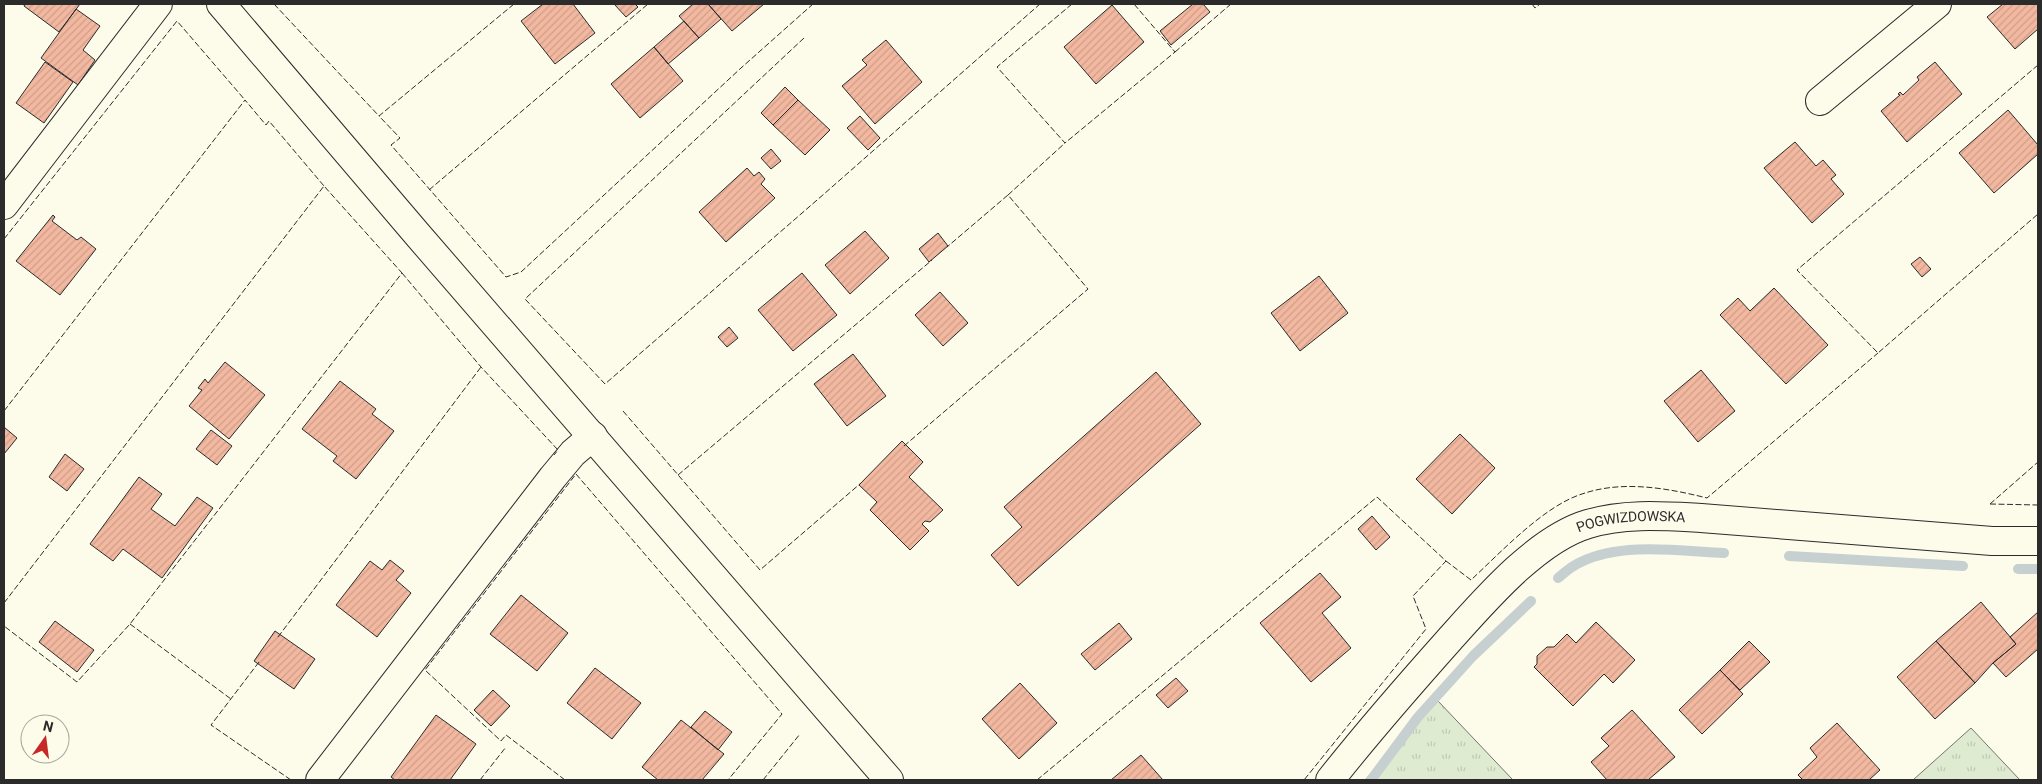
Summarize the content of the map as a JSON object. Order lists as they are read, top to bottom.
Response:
{
  "streets": {
    "street": ["POGWIZDOWSKA"]
  },
  "north": "top"
}
